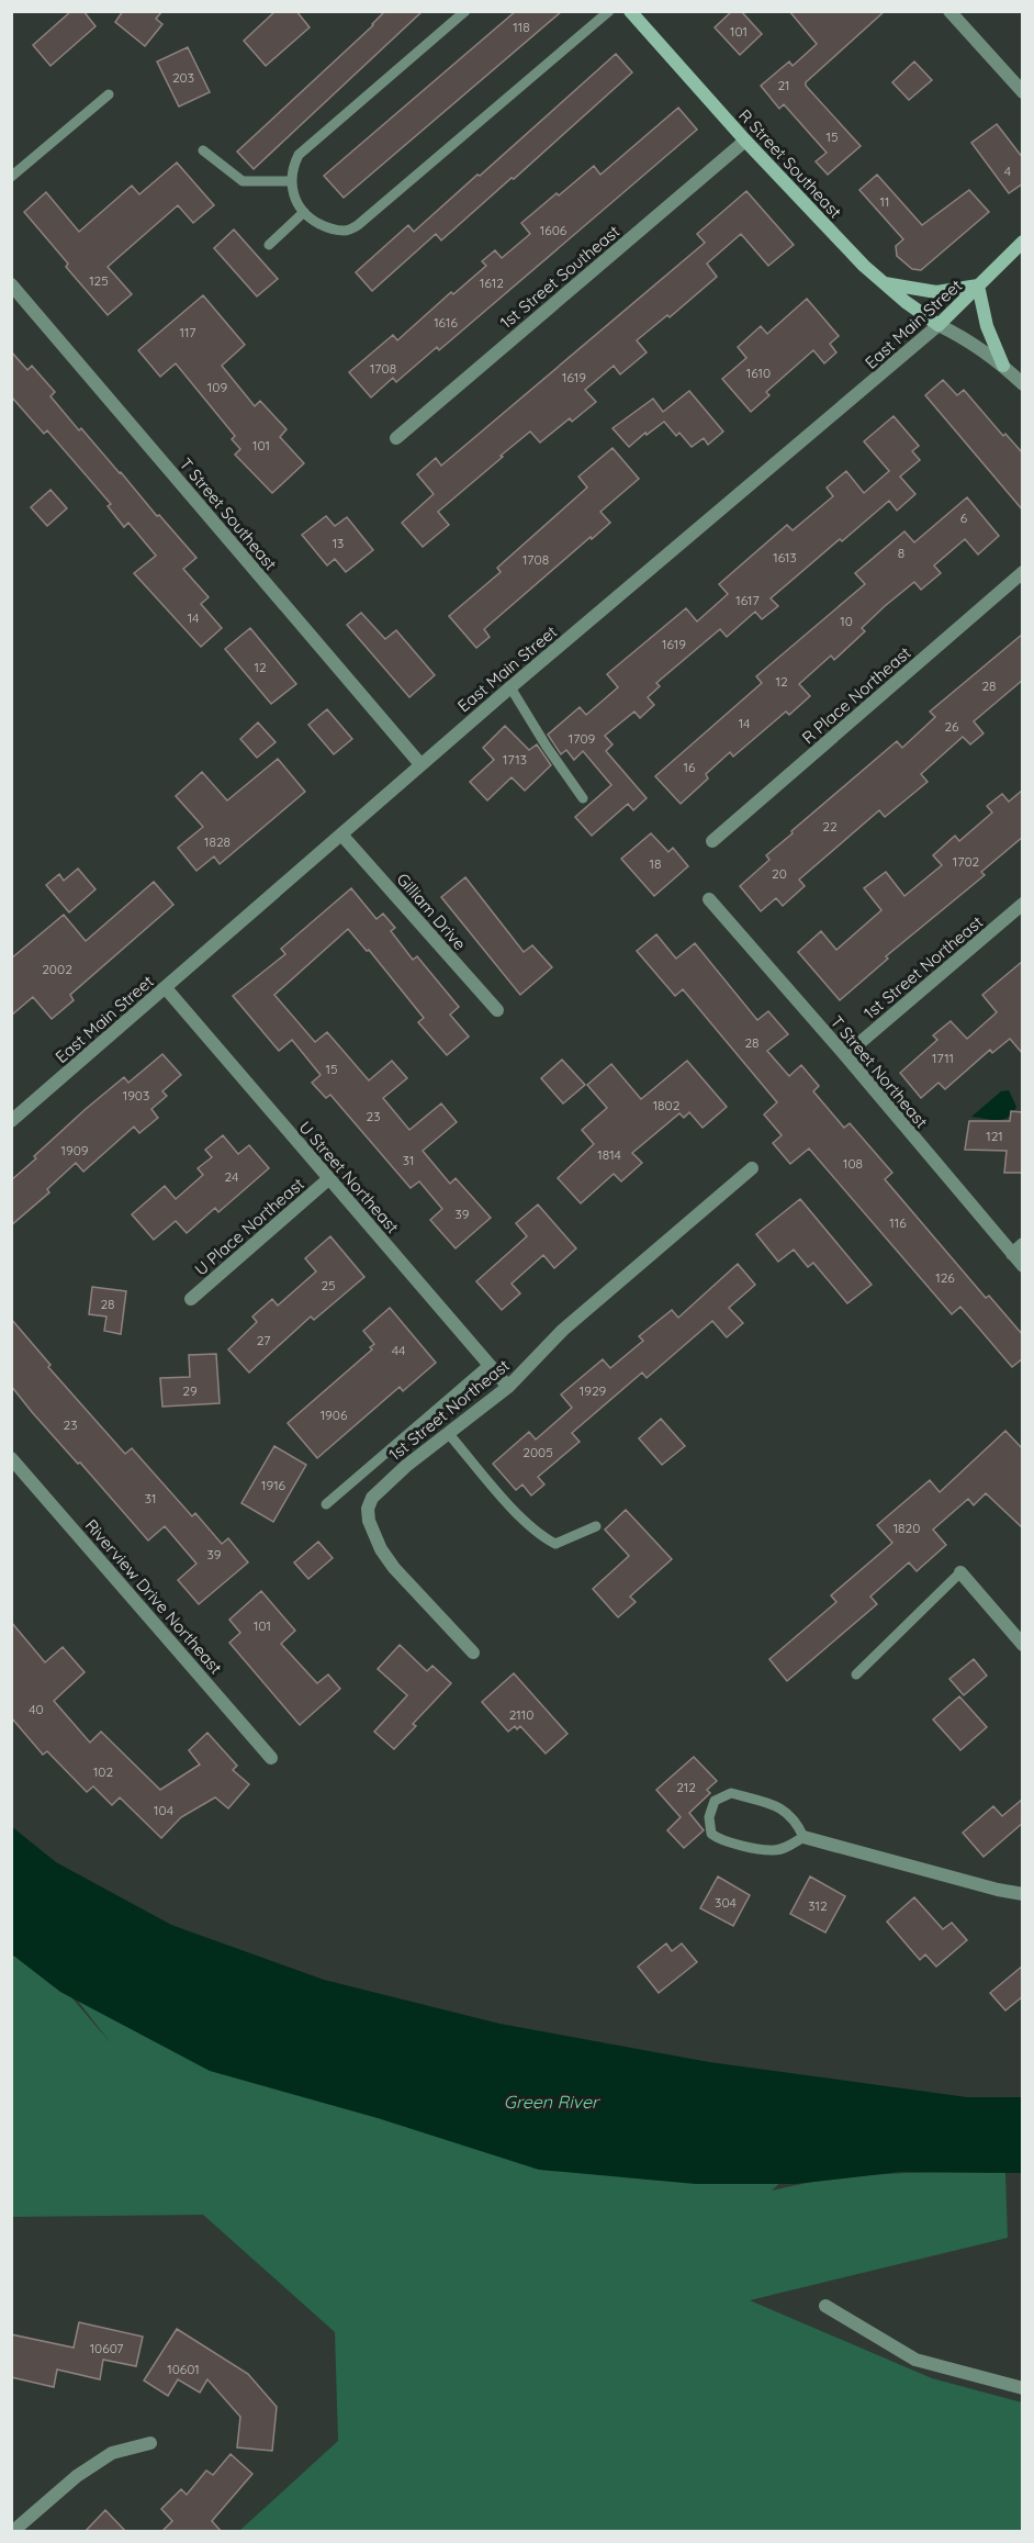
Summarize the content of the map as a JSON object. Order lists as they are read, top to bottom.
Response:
{
  "streets": {
    "main road": ["R Street Southeast", "East Main Street"],
    "street": [
      "1st Street Southeast",
      "T Street Southeast",
      "R Place Northeast",
      "Gilliam Drive",
      "1st Street Northeast",
      "T Street Northeast",
      "U Street Northeast",
      "U Place Northeast",
      "Riverview Drive Northeast"
    ]
  },
  "crossings": [
    ["R Street Southeast", "1st Street Southeast"],
    ["R Street Southeast", "East Main Street"],
    ["East Main Street", "T Street Southeast"],
    ["East Main Street", "Gilliam Drive"],
    ["East Main Street", "U Street Northeast"],
    ["1st Street Northeast", "T Street Northeast"],
    ["1st Street Northeast", "U Street Northeast"],
    ["U Street Northeast", "U Place Northeast"]
  ],
  "water": ["Green River"],
  "house_numbers": [
    "118",
    "101",
    "203",
    "21",
    "15",
    "4",
    "11",
    "1606",
    "125",
    "1612",
    "1616",
    "117",
    "1708",
    "1610",
    "1619",
    "109",
    "101",
    "6",
    "13",
    "8",
    "1613",
    "1708",
    "1617",
    "14",
    "10",
    "1619",
    "12",
    "12",
    "28",
    "14",
    "26",
    "1709",
    "1713",
    "16",
    "22",
    "1828",
    "1702",
    "18",
    "20",
    "2002",
    "28",
    "1711",
    "15",
    "1903",
    "1802",
    "23",
    "121",
    "1909",
    "1814",
    "31",
    "108",
    "24",
    "39",
    "116",
    "126",
    "25",
    "28",
    "27",
    "44",
    "29",
    "1929",
    "1906",
    "23",
    "2005",
    "1916",
    "31",
    "1820",
    "39",
    "101",
    "40",
    "2110",
    "102",
    "212",
    "104",
    "304",
    "312",
    "10607",
    "10601"
  ]
}
